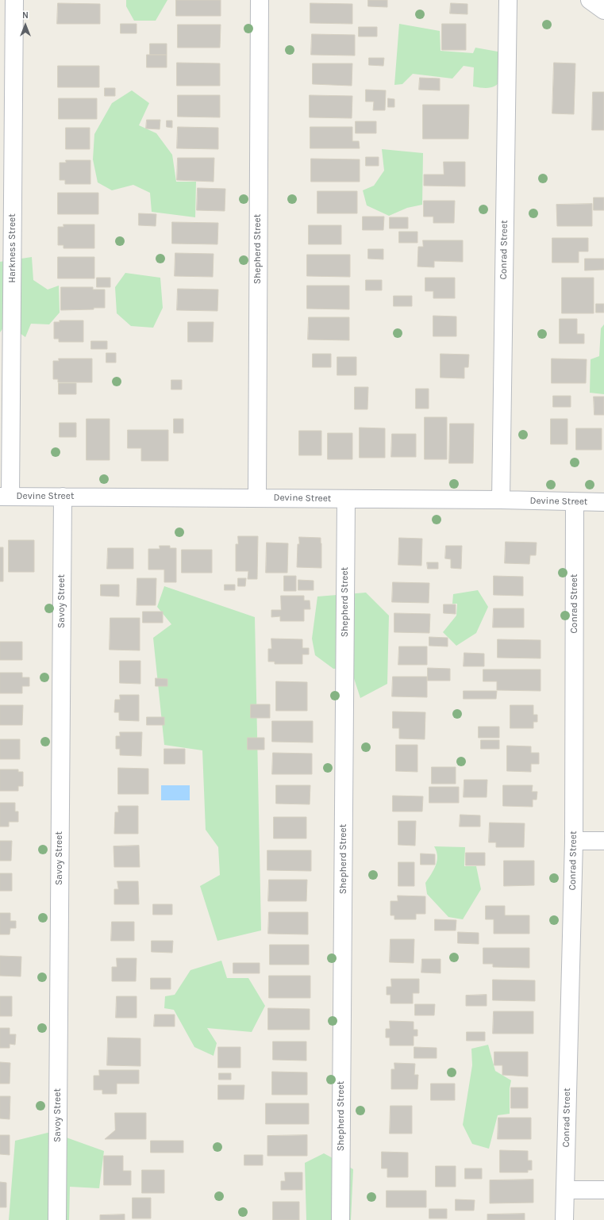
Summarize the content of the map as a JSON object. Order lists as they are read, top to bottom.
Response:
{
  "streets": {
    "street": [
      "Harkness Street",
      "Shepherd Street",
      "Conrad Street",
      "Devine Street",
      "Savoy Street"
    ]
  },
  "crossings": [
    ["Harkness Street", "Devine Street"],
    ["Shepherd Street", "Devine Street"],
    ["Conrad Street", "Devine Street"],
    ["Devine Street", "Savoy Street"]
  ],
  "north": "top"
}
